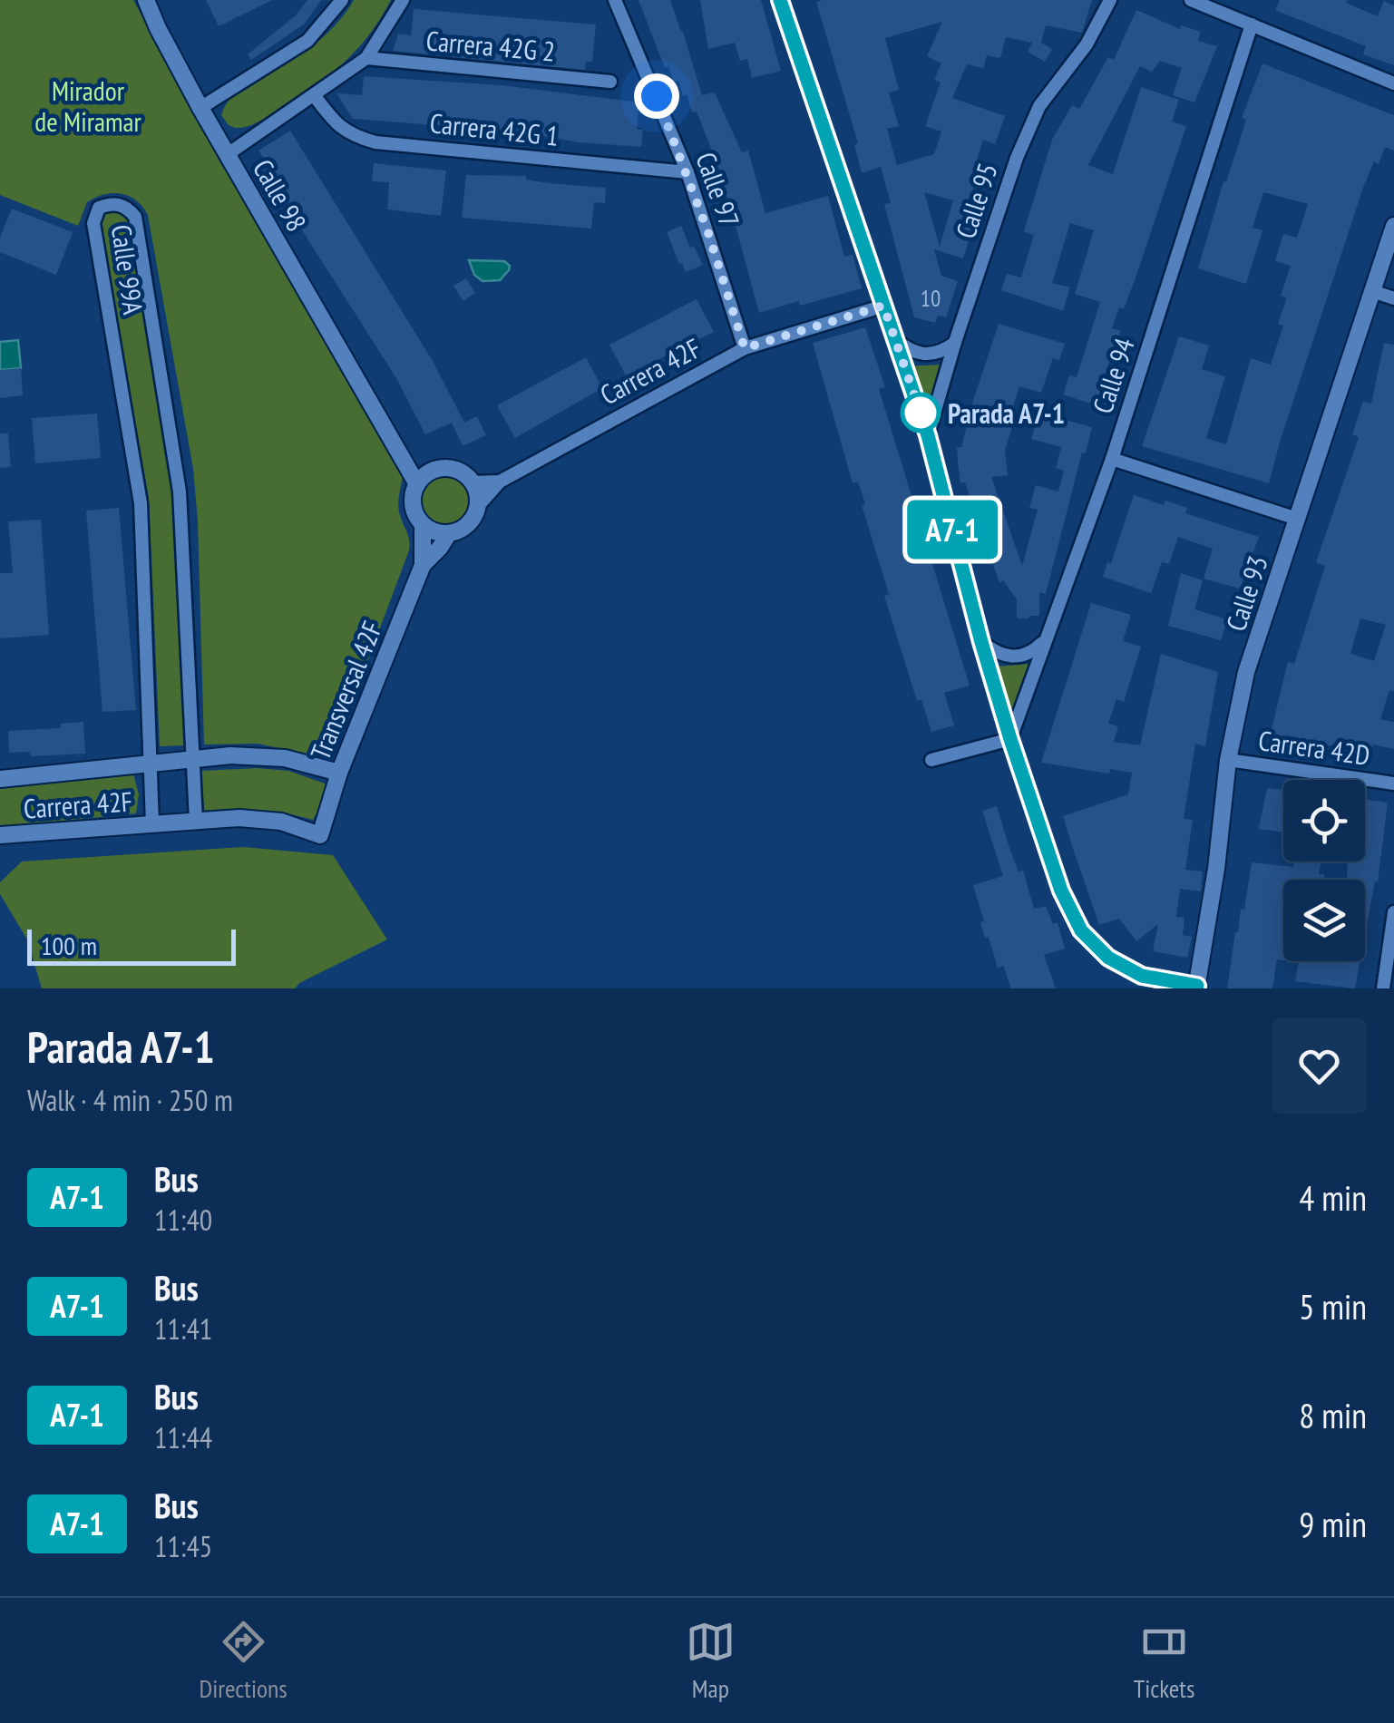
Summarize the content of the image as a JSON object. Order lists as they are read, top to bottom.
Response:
{
  "streets": {
    "street": [
      "Carrera 42G 2",
      "Carrera 42G 1",
      "Calle 97",
      "Calle 98",
      "Calle 95",
      "Calle 99A",
      "Carrera 42F",
      "Calle 94",
      "Calle 93",
      "Transversal 42F",
      "Carrera 42D"
    ]
  },
  "crossings": [
    ["Carrera 42G 2", "Calle 98"],
    ["Carrera 42G 1", "Calle 97"],
    ["Carrera 42G 1", "Calle 98"],
    ["Calle 97", "Carrera 42F"],
    ["Calle 98", "Carrera 42F"],
    ["Calle 98", "Transversal 42F"],
    ["Calle 99A", "Carrera 42F"],
    ["Carrera 42F", "Transversal 42F"],
    ["Calle 93", "Carrera 42D"]
  ],
  "parks": ["Mirador de Miramar"],
  "places": ["Parada A7-1"],
  "lines": ["bus line A7-1"],
  "house_numbers": ["10"],
  "scale_bar": "100 m",
  "page": {
    "on_map": "A7-1",
    "scale": "100 m",
    "heading": ["Parada A7-1", "Walk · 4 min · 250 m"],
    "list": [
      {
        "mark": "A7-1",
        "name": "Bus",
        "note": "11:40",
        "value": "4 min"
      },
      {
        "mark": "A7-1",
        "name": "Bus",
        "note": "11:41",
        "value": "5 min"
      },
      {
        "mark": "A7-1",
        "name": "Bus",
        "note": "11:44",
        "value": "8 min"
      },
      {
        "mark": "A7-1",
        "name": "Bus",
        "note": "11:45",
        "value": "9 min"
      }
    ],
    "tabs": ["Directions", "Map", "Tickets"]
  }
}
